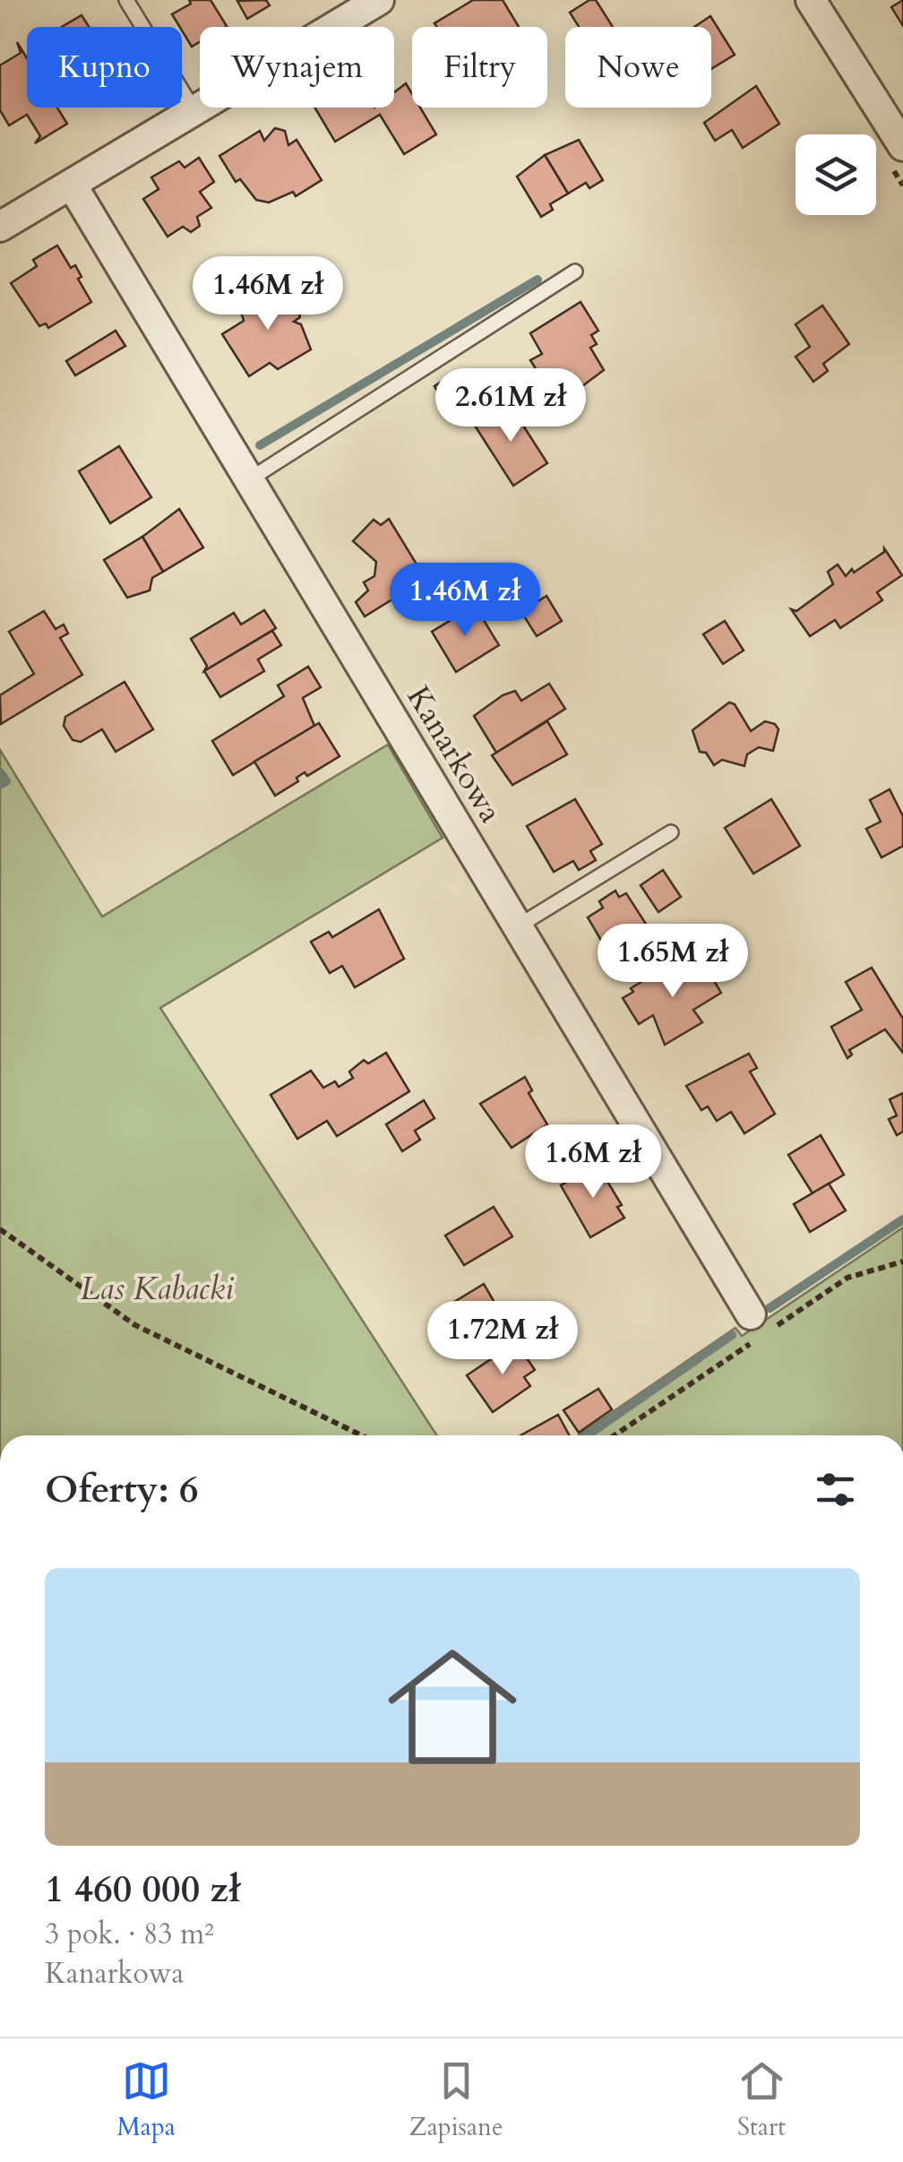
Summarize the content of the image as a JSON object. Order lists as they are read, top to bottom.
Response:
{
  "streets": {
    "street": ["Kanarkowa"]
  },
  "parks": ["Las Kabacki"],
  "page": {
    "chip": [
      "Kupno",
      "Wynajem",
      "Filtry",
      "Nowe"
    ],
    "price": [
      "1.46M zł",
      "2.61M zł",
      "1.46M zł",
      "1.65M zł",
      "1.6M zł",
      "1.72M zł"
    ],
    "heading": "Oferty: 6",
    "list": [
      {
        "name": "1 460 000 zł",
        "note": "3 pok. · 83 m² · Kanarkowa"
      }
    ],
    "tabs": ["Mapa", "Zapisane", "Start"]
  }
}
